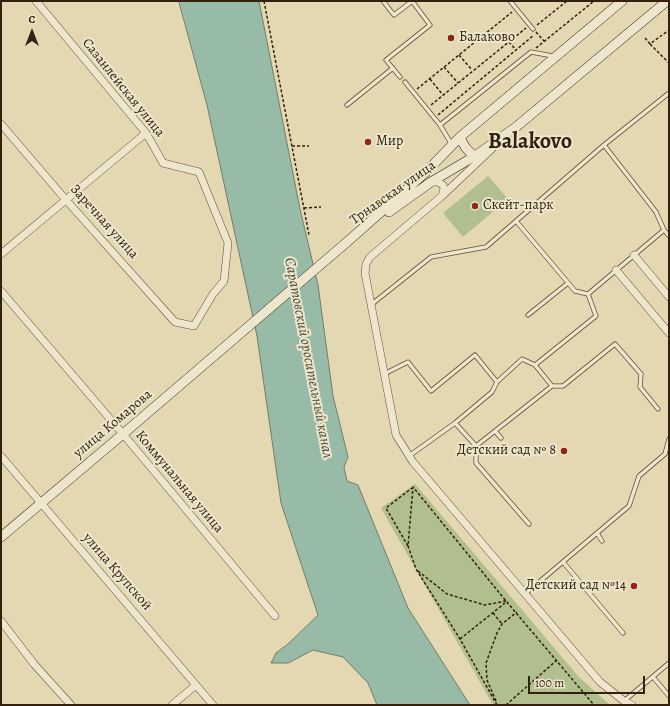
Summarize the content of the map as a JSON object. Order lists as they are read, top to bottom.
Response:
{
  "streets": {
    "main road": ["Трнавская улица", "улица Комарова"],
    "street": [
      "Сазанлейская улица",
      "Заречная улица",
      "Коммунальная улица",
      "улица Крупской"
    ]
  },
  "crossings": [
    ["Сазанлейская улица", "Заречная улица"],
    ["Трнавская улица", "улица Комарова"],
    ["улица Комарова", "Коммунальная улица"],
    ["улица Комарова", "улица Крупской"]
  ],
  "districts": ["Balakovo"],
  "water": ["Саратовский оросительный канал"],
  "places": [
    "Балаково",
    "Мир",
    "Скейт-парк",
    "Детский сад № 8",
    "Детский сад №14"
  ],
  "scale_bar": "100 m",
  "north": "top"
}
